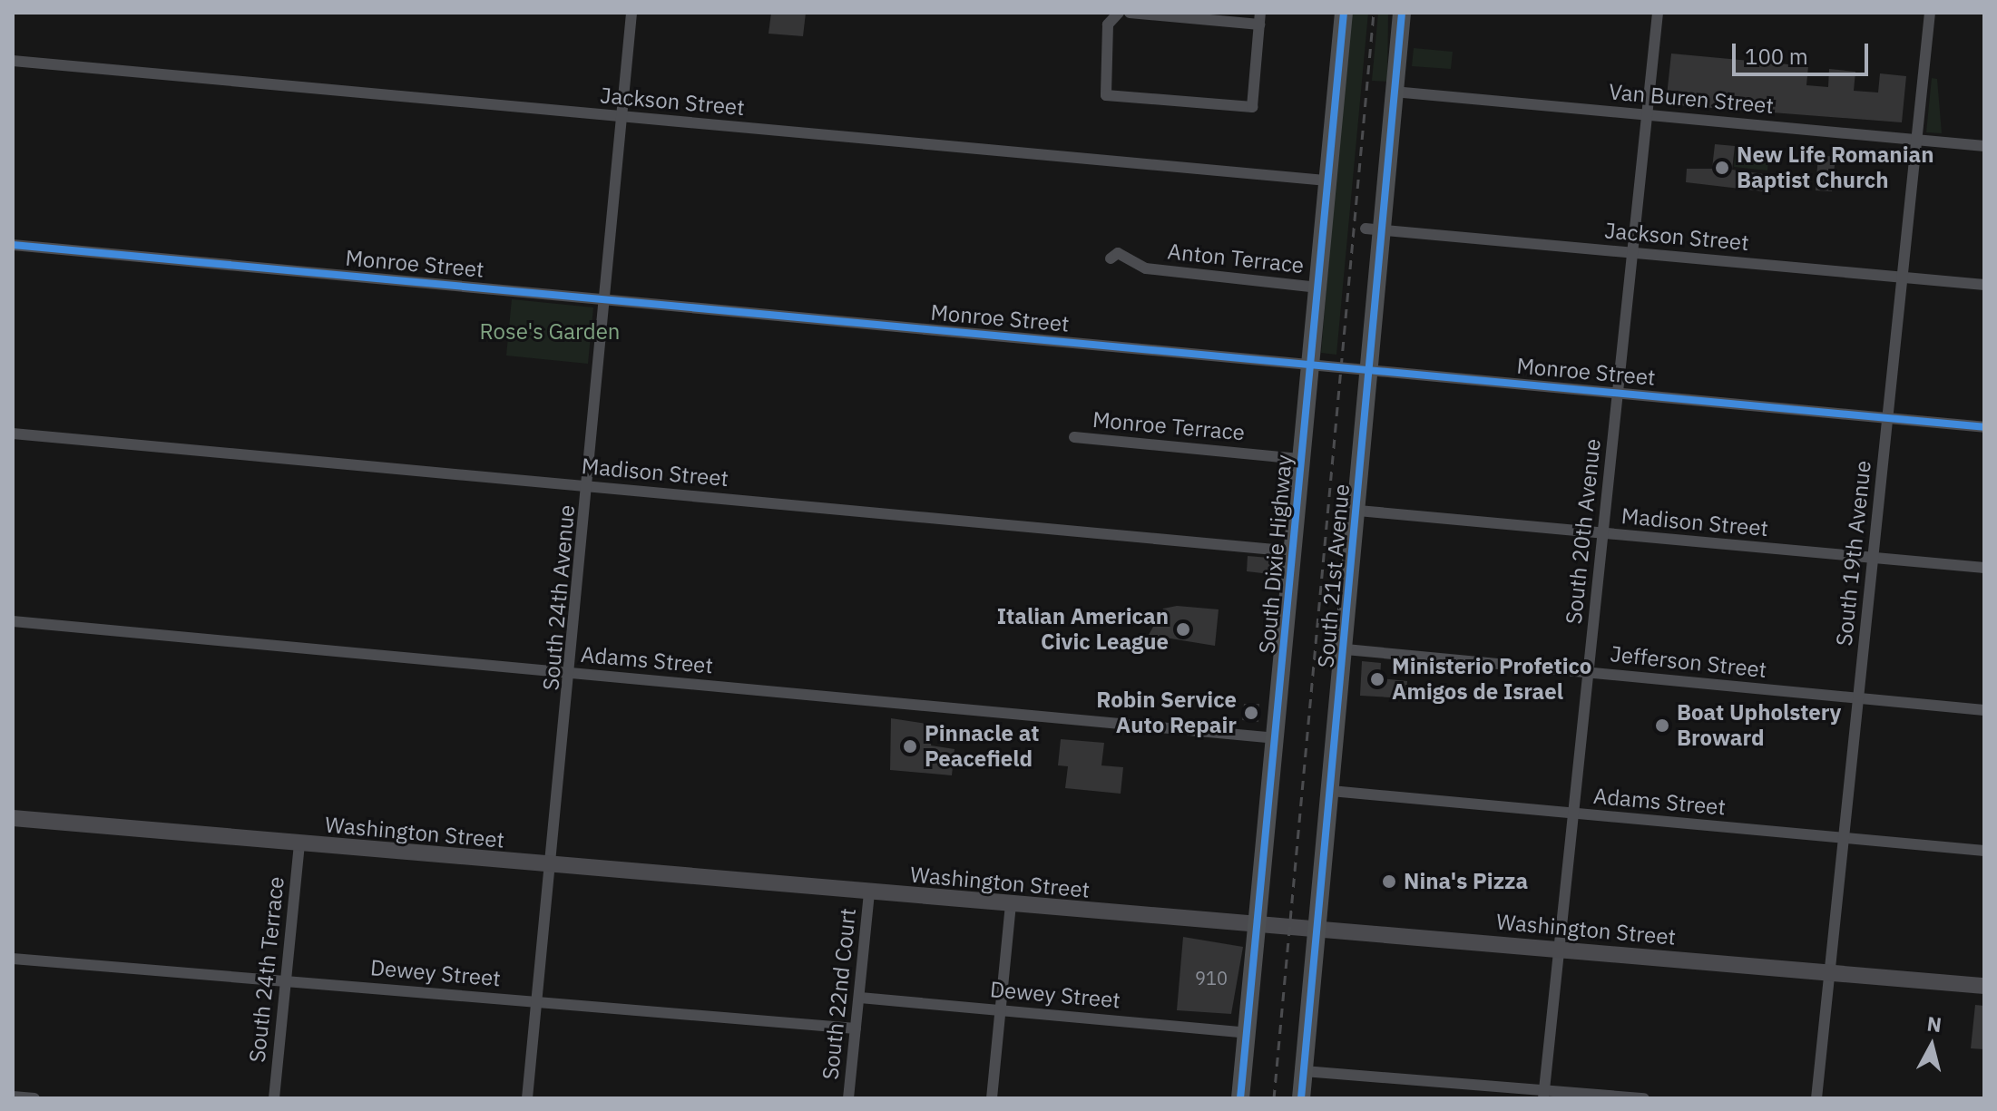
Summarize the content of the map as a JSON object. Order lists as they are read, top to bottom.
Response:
{
  "streets": {
    "main road": ["South Dixie Highway", "South 21st Avenue"],
    "street": [
      "Van Buren Street",
      "Jackson Street",
      "Anton Terrace",
      "Monroe Street",
      "Monroe Terrace",
      "Madison Street",
      "South 20th Avenue",
      "South 19th Avenue",
      "South 24th Avenue",
      "Adams Street",
      "Jefferson Street",
      "Washington Street",
      "South 24th Terrace",
      "Dewey Street",
      "South 22nd Court"
    ]
  },
  "crossings": [
    ["Van Buren Street", "South 20th Avenue"],
    ["Van Buren Street", "South 19th Avenue"],
    ["Van Buren Street", "South 21st Avenue"],
    ["Jackson Street", "South 20th Avenue"],
    ["Jackson Street", "South 19th Avenue"],
    ["Jackson Street", "South Dixie Highway"],
    ["Jackson Street", "South 21st Avenue"],
    ["Jackson Street", "South 24th Avenue"],
    ["Anton Terrace", "South Dixie Highway"],
    ["Monroe Street", "South 20th Avenue"],
    ["Monroe Street", "South 19th Avenue"],
    ["Monroe Street", "South Dixie Highway"],
    ["Monroe Street", "South 21st Avenue"],
    ["Monroe Street", "South 24th Avenue"],
    ["Monroe Terrace", "South Dixie Highway"],
    ["Madison Street", "South 20th Avenue"],
    ["Madison Street", "South 19th Avenue"],
    ["Madison Street", "South Dixie Highway"],
    ["Madison Street", "South 21st Avenue"],
    ["Madison Street", "South 24th Avenue"],
    ["South 20th Avenue", "Adams Street"],
    ["South 20th Avenue", "Jefferson Street"],
    ["South 20th Avenue", "Washington Street"],
    ["South 19th Avenue", "Adams Street"],
    ["South 19th Avenue", "Jefferson Street"],
    ["South 19th Avenue", "Washington Street"],
    ["South Dixie Highway", "Adams Street"],
    ["South Dixie Highway", "Washington Street"],
    ["South Dixie Highway", "Dewey Street"],
    ["South 21st Avenue", "Adams Street"],
    ["South 21st Avenue", "Jefferson Street"],
    ["South 21st Avenue", "Washington Street"],
    ["South 24th Avenue", "Adams Street"],
    ["South 24th Avenue", "Washington Street"],
    ["South 24th Avenue", "Dewey Street"],
    ["Washington Street", "South 24th Terrace"],
    ["Washington Street", "South 22nd Court"],
    ["South 24th Terrace", "Dewey Street"],
    ["Dewey Street", "South 22nd Court"]
  ],
  "parks": ["Rose's Garden"],
  "places": [
    "New Life Romanian Baptist Church",
    "Italian American Civic League",
    "Ministerio Profetico Amigos de Israel",
    "Robin Service Auto Repair",
    "Boat Upholstery Broward",
    "Pinnacle at Peacefield",
    "Nina's Pizza"
  ],
  "house_numbers": ["910"],
  "scale_bar": "100 m",
  "north": "top"
}
